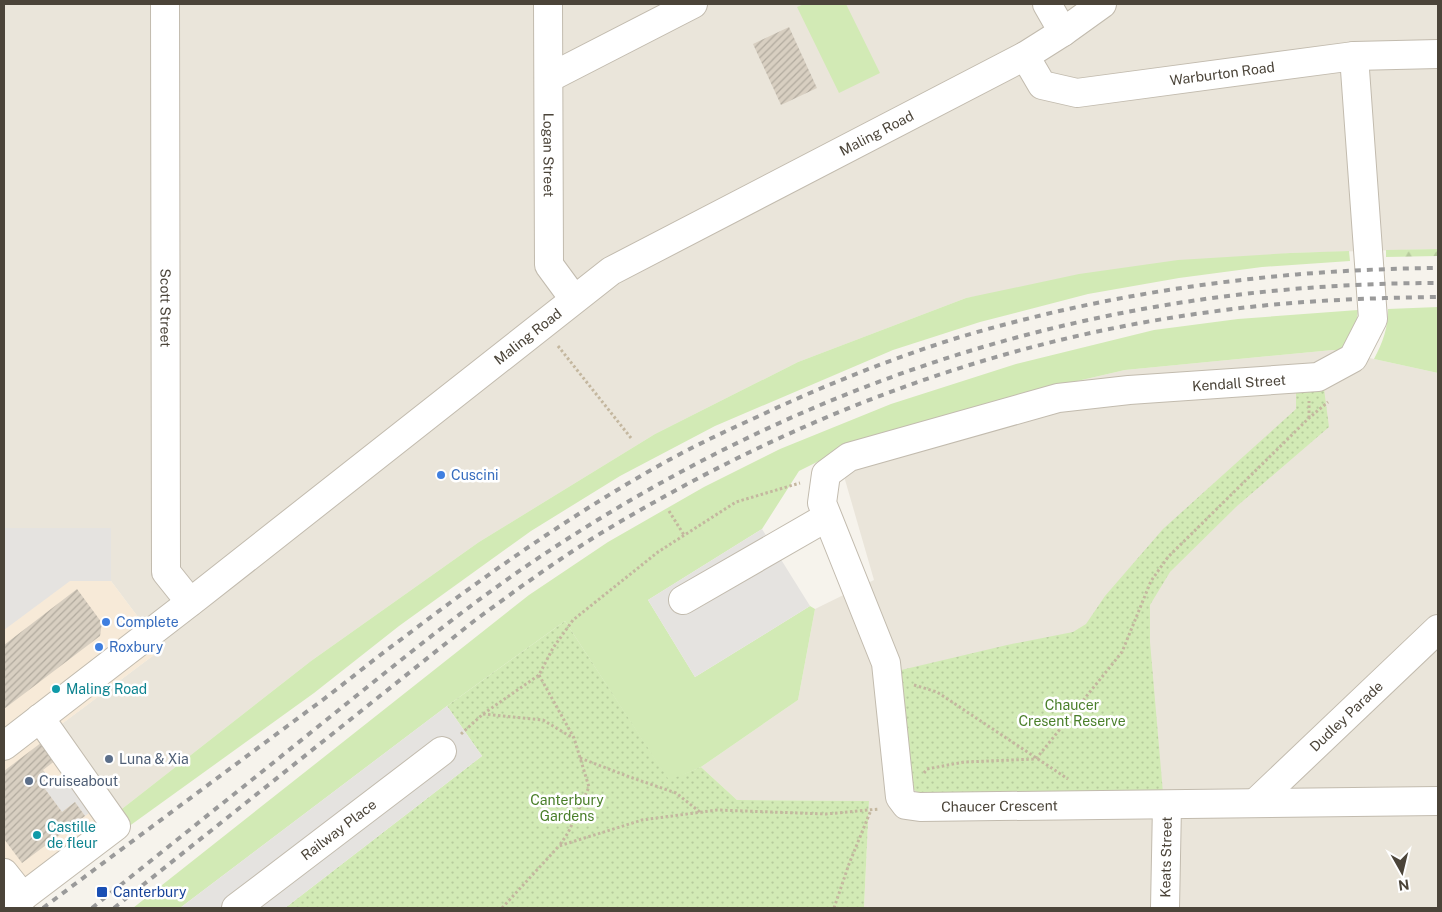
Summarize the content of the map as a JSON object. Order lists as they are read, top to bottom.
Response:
{
  "streets": {
    "street": [
      "Warburton Road",
      "Maling Road",
      "Logan Street",
      "Scott Street",
      "Kendall Street",
      "Dudley Parade",
      "Chaucer Crescent",
      "Railway Place",
      "Keats Street"
    ]
  },
  "crossings": [
    ["Warburton Road", "Maling Road"],
    ["Warburton Road", "Kendall Street"],
    ["Maling Road", "Logan Street"],
    ["Maling Road", "Scott Street"],
    ["Dudley Parade", "Chaucer Crescent"],
    ["Chaucer Crescent", "Keats Street"]
  ],
  "parks": ["Chaucer Cresent Reserve", "Canterbury Gardens"],
  "places": {
    "other": [
      "Cuscini",
      "Complete",
      "Roxbury",
      "Maling Road",
      "Luna & Xia",
      "Cruiseabout",
      "Castille de fleur"
    ],
    "transit": ["Canterbury"]
  },
  "north": "bottom"
}
